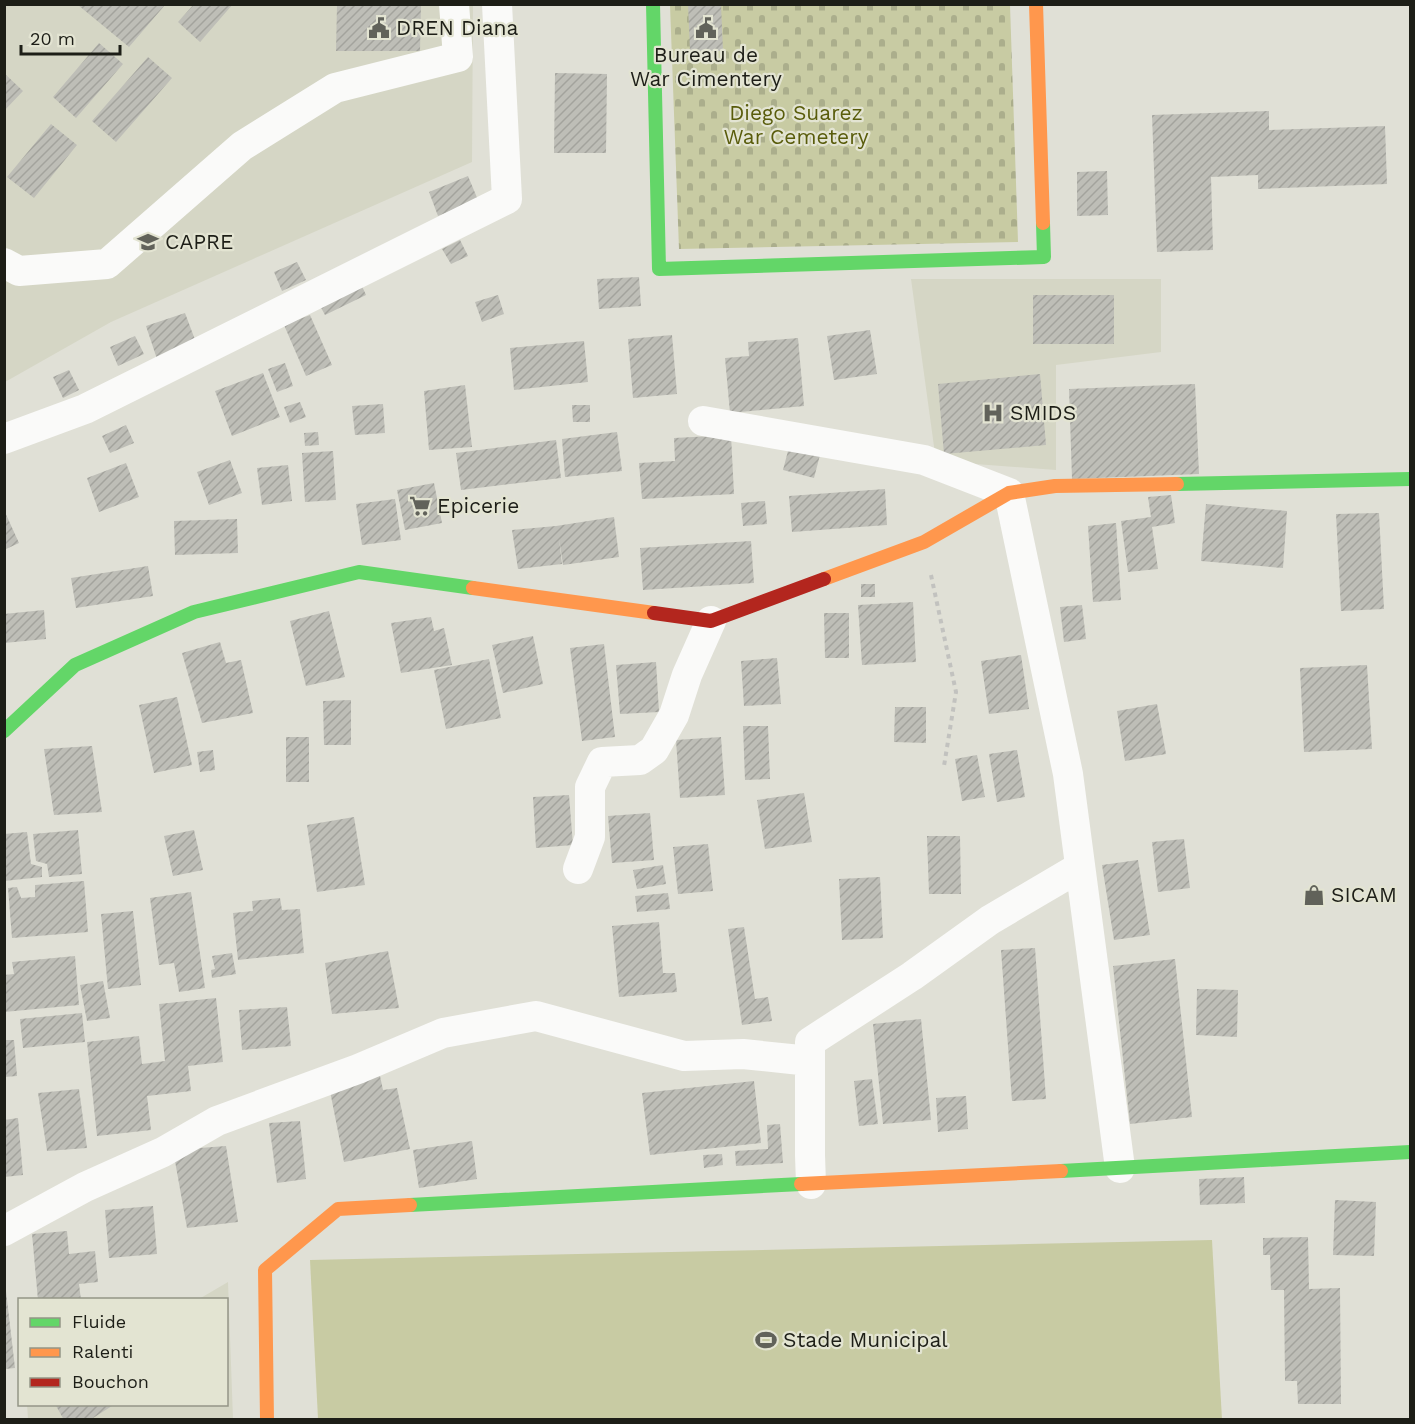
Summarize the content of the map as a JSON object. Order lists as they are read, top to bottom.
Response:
{
  "parks": ["Diego Suarez War Cemetery"],
  "places": {
    "public building": ["DREN Diana", "Bureau de War Cimentery"],
    "school or university": ["CAPRE"],
    "hospital": ["SMIDS"],
    "supermarket": ["Epicerie"],
    "shop": ["SICAM"],
    "sports": ["Stade Municipal"]
  },
  "legend": ["Fluide", "Ralenti", "Bouchon"],
  "scale_bar": "20 m"
}
